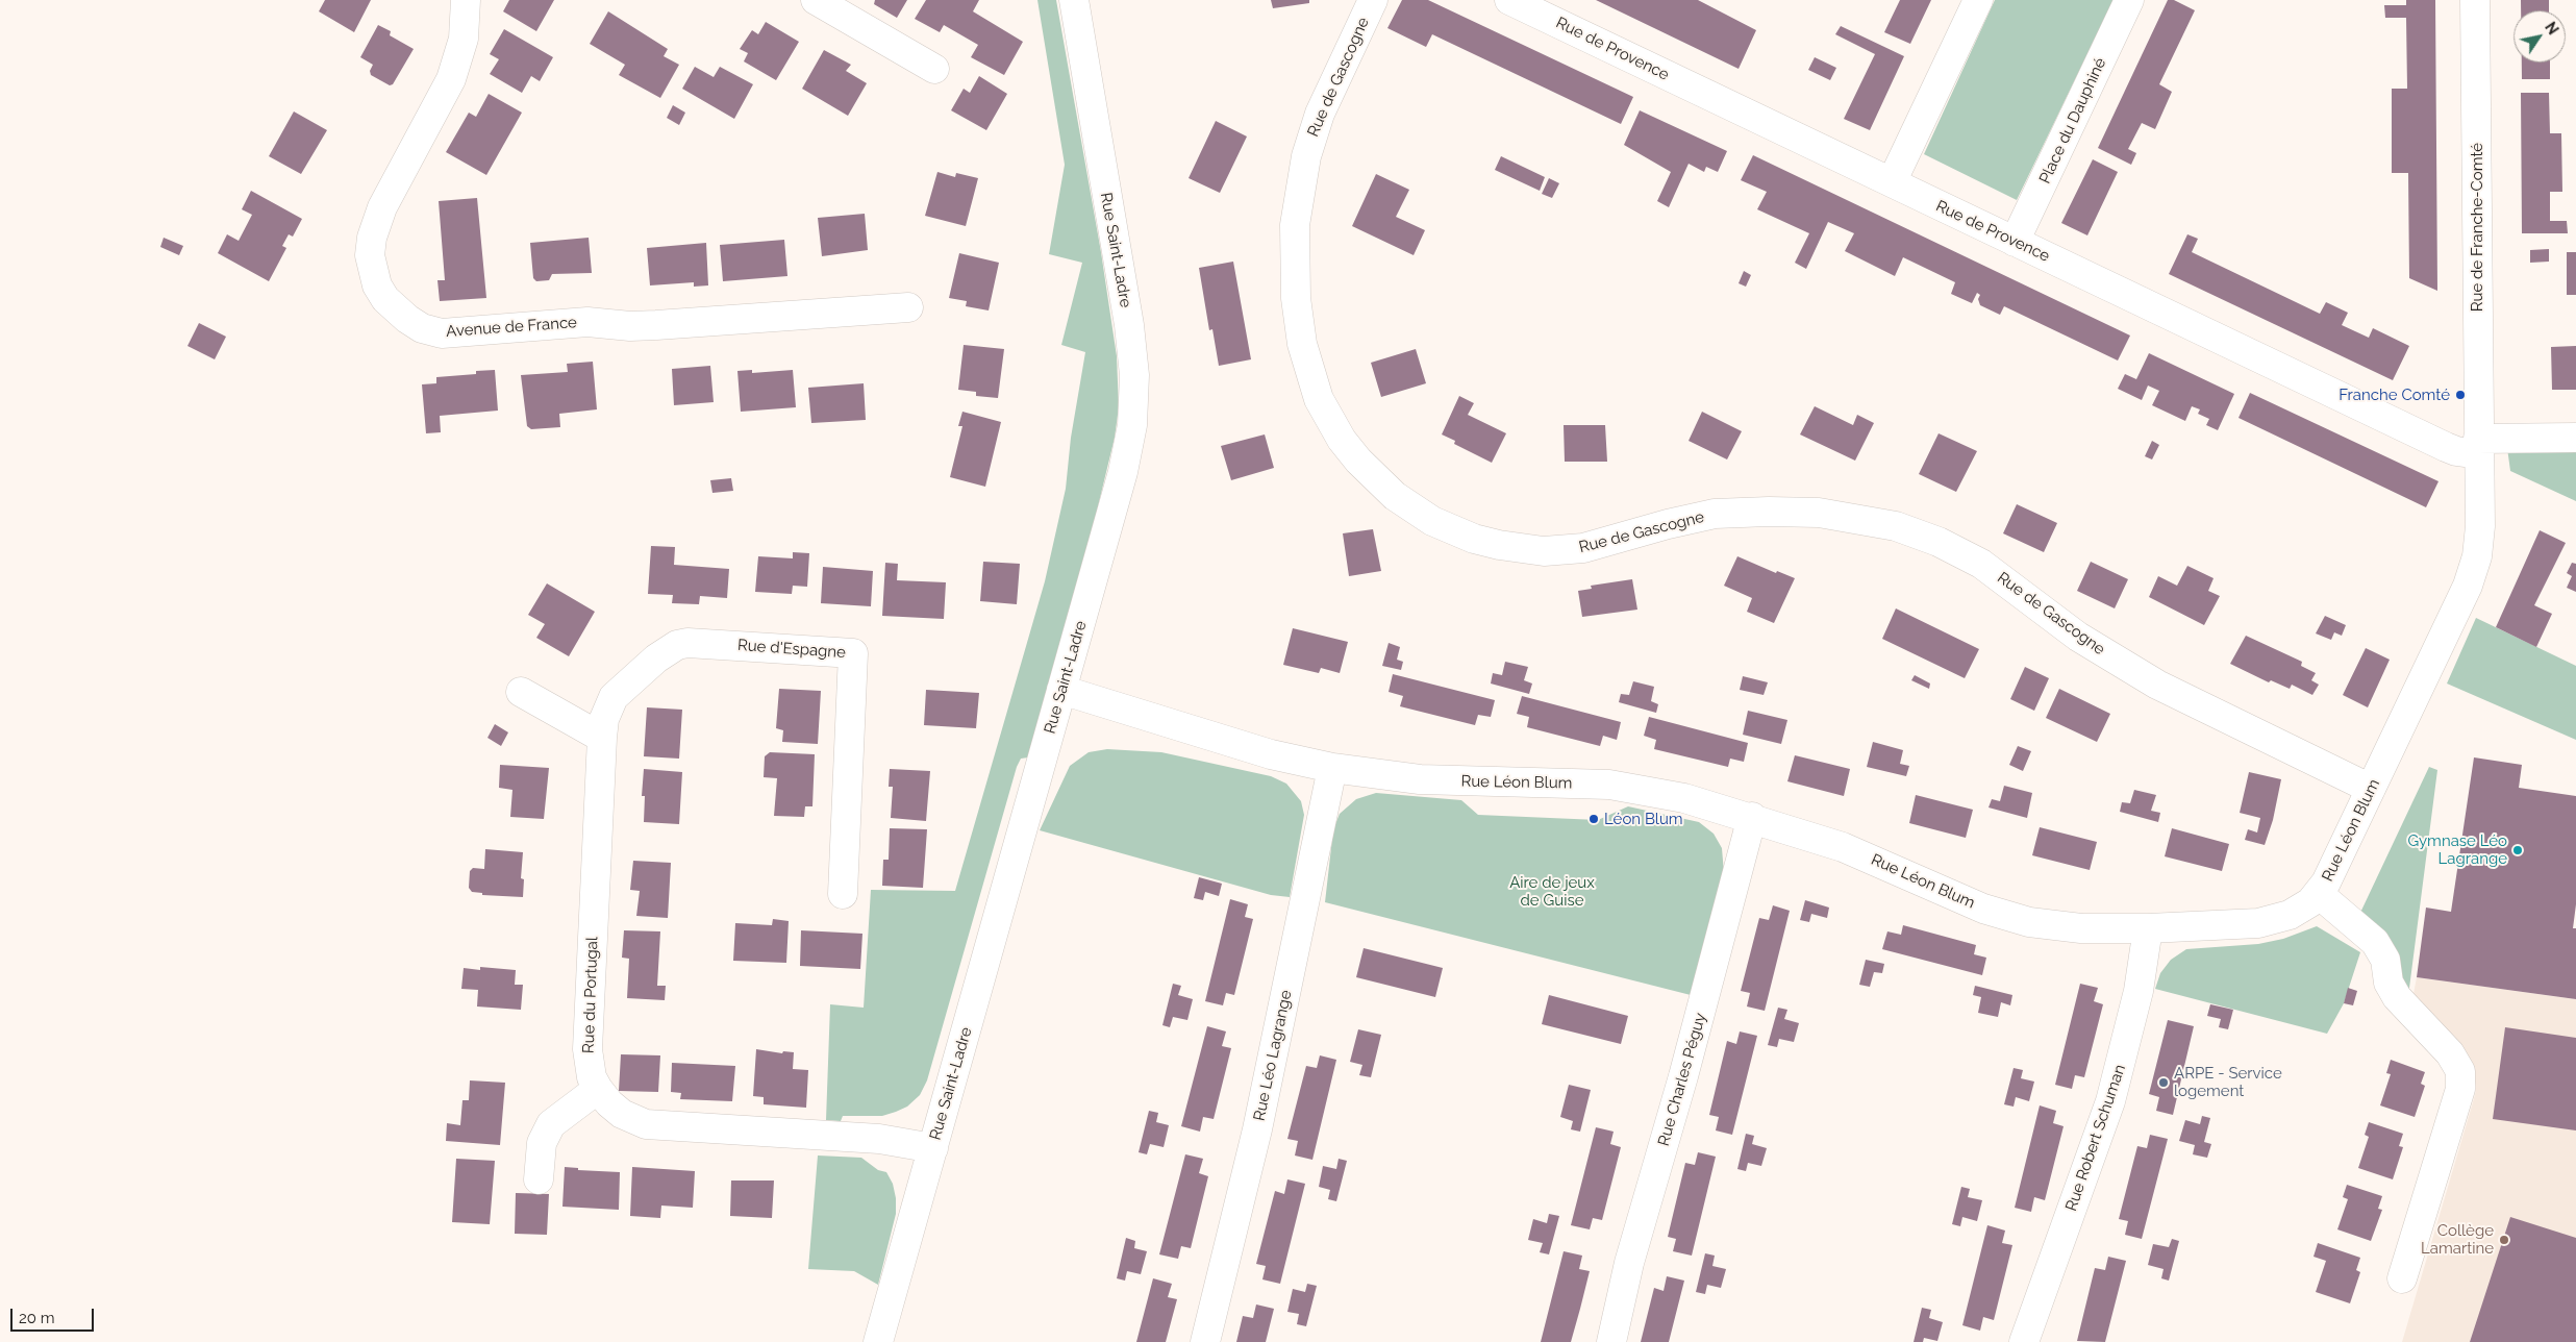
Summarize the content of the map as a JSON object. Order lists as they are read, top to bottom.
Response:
{
  "streets": {
    "street": [
      "Rue de Provence",
      "Rue de Gascogne",
      "Place du Dauphiné",
      "Rue de Franche-Comté",
      "Rue Saint-Ladre",
      "Avenue de France",
      "Rue d'Espagne",
      "Rue Léon Blum",
      "Rue du Portugal",
      "Rue Léo Lagrange",
      "Rue Charles Péguy",
      "Rue Robert Schuman"
    ]
  },
  "crossings": [
    ["Rue de Provence", "Place du Dauphiné"],
    ["Rue de Provence", "Rue de Franche-Comté"],
    ["Rue de Provence", "Rue Léon Blum"],
    ["Rue de Gascogne", "Rue Léon Blum"],
    ["Rue de Franche-Comté", "Rue Léon Blum"],
    ["Rue Saint-Ladre", "Rue Léon Blum"],
    ["Rue Saint-Ladre", "Rue du Portugal"],
    ["Rue d'Espagne", "Rue du Portugal"],
    ["Rue Léon Blum", "Rue Léo Lagrange"],
    ["Rue Léon Blum", "Rue Charles Péguy"],
    ["Rue Léon Blum", "Rue Robert Schuman"]
  ],
  "parks": ["Aire de jeux de Guise"],
  "places": [
    "Franche Comté",
    "Léon Blum",
    "Gymnase Léo Lagrange",
    "ARPE - Service logement",
    "Collège Lamartine"
  ],
  "scale_bar": "20 m",
  "north": "top right"
}
